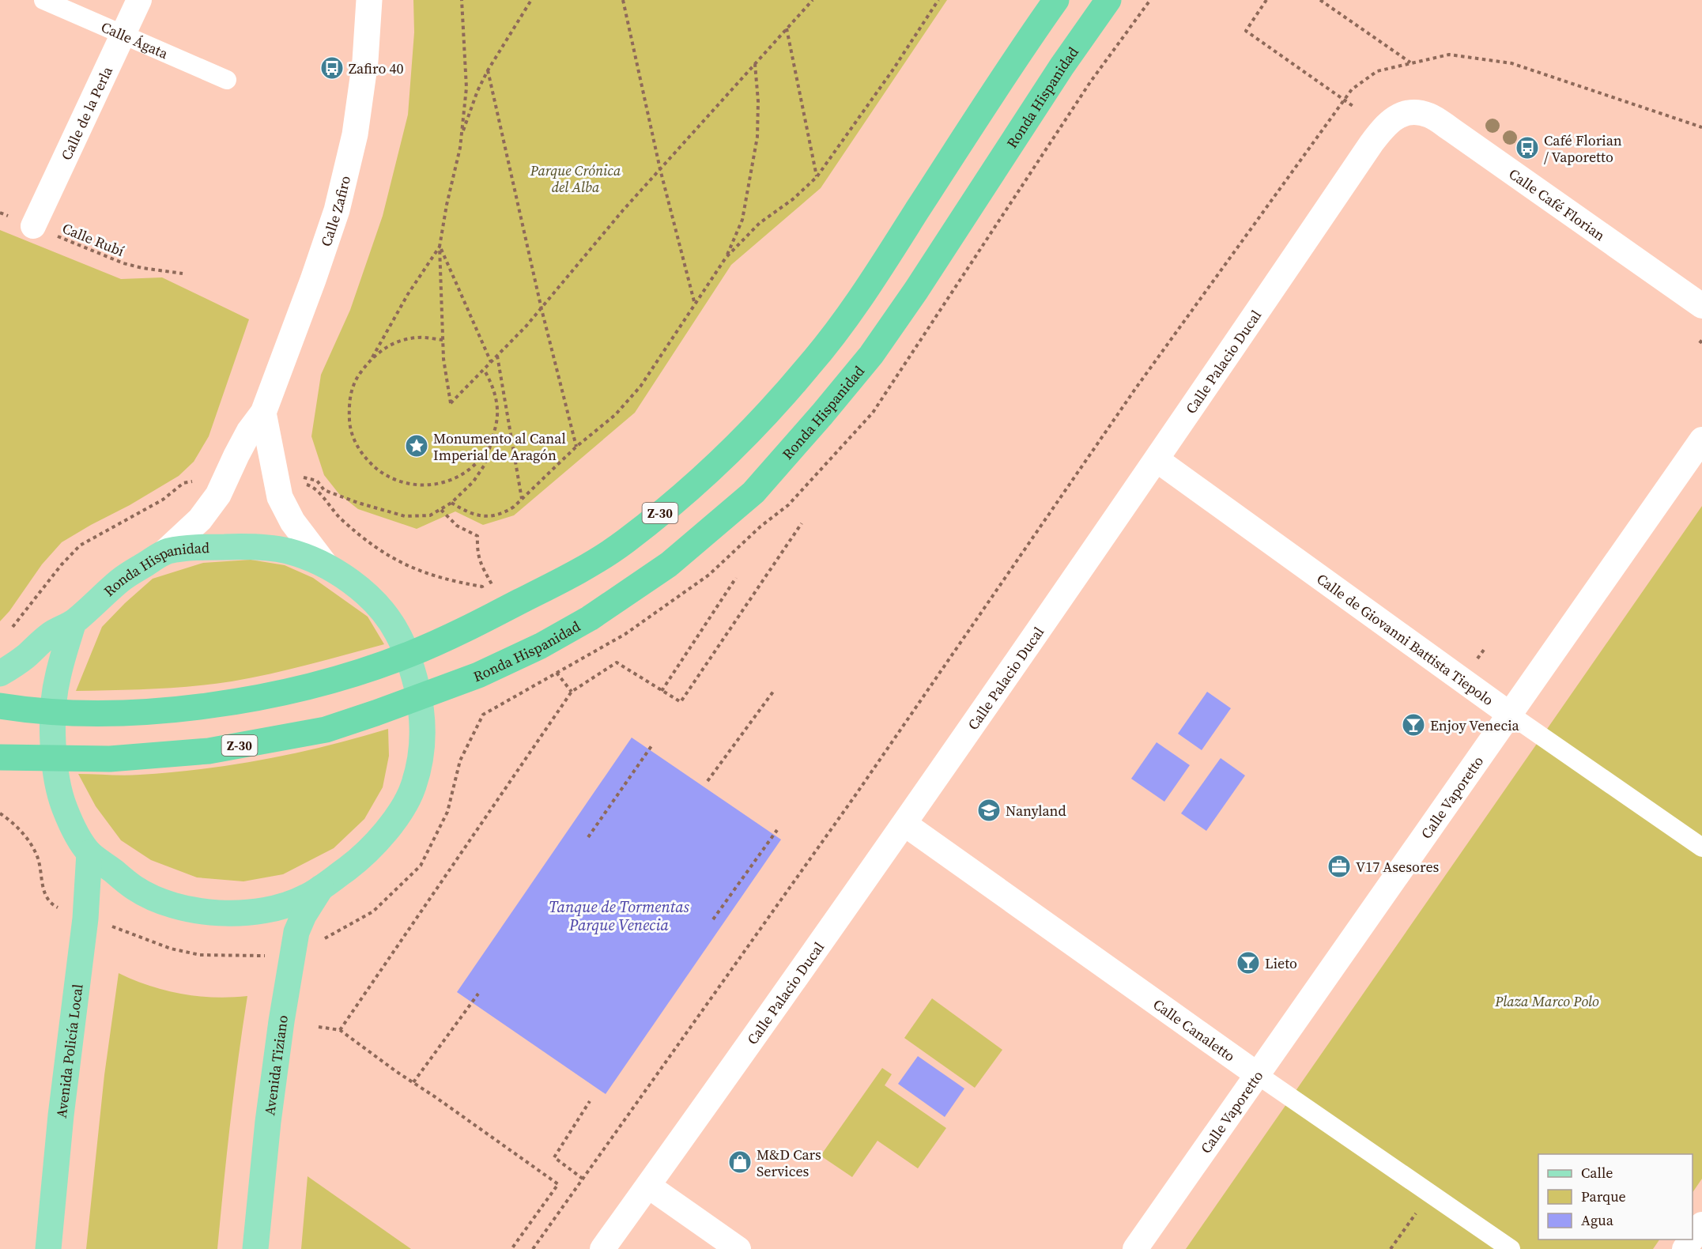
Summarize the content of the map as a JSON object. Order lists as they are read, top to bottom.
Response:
{
  "streets": {
    "highway": ["Ronda Hispanidad", "Z-30"],
    "main road": ["Avenida Policía Local", "Avenida Tiziano"],
    "street": [
      "Calle Ágata",
      "Calle de la Perla",
      "Calle Café Florian",
      "Calle Zafiro",
      "Calle Palacio Ducal",
      "Calle de Giovanni Battista Tiepolo",
      "Calle Vaporetto",
      "Calle Canaletto"
    ],
    "path": ["Calle Rubí"]
  },
  "crossings": [
    ["Calle Ágata", "Calle de la Perla"],
    ["Ronda Hispanidad", "Calle Zafiro"],
    ["Ronda Hispanidad", "Z-30"],
    ["Ronda Hispanidad", "Avenida Policía Local"],
    ["Ronda Hispanidad", "Avenida Tiziano"],
    ["Calle de la Perla", "Calle Rubí"],
    ["Calle Café Florian", "Calle Palacio Ducal"],
    ["Calle Palacio Ducal", "Calle de Giovanni Battista Tiepolo"],
    ["Calle Palacio Ducal", "Calle Canaletto"],
    ["Calle de Giovanni Battista Tiepolo", "Calle Vaporetto"],
    ["Calle Vaporetto", "Calle Canaletto"]
  ],
  "water": ["Tanque de Tormentas Parque Venecia"],
  "parks": ["Parque Crónica del Alba", "Plaza Marco Polo"],
  "places": {
    "bus stop": ["Zafiro 40", "Café Florian / Vaporetto"],
    "place": ["Monumento al Canal Imperial de Aragón"],
    "bar": ["Enjoy Venecia", "Lieto"],
    "school or university": ["Nanyland"],
    "office": ["V17 Asesores"],
    "shop": ["M&D Cars Services"]
  },
  "legend": ["Calle", "Parque", "Agua"]
}
